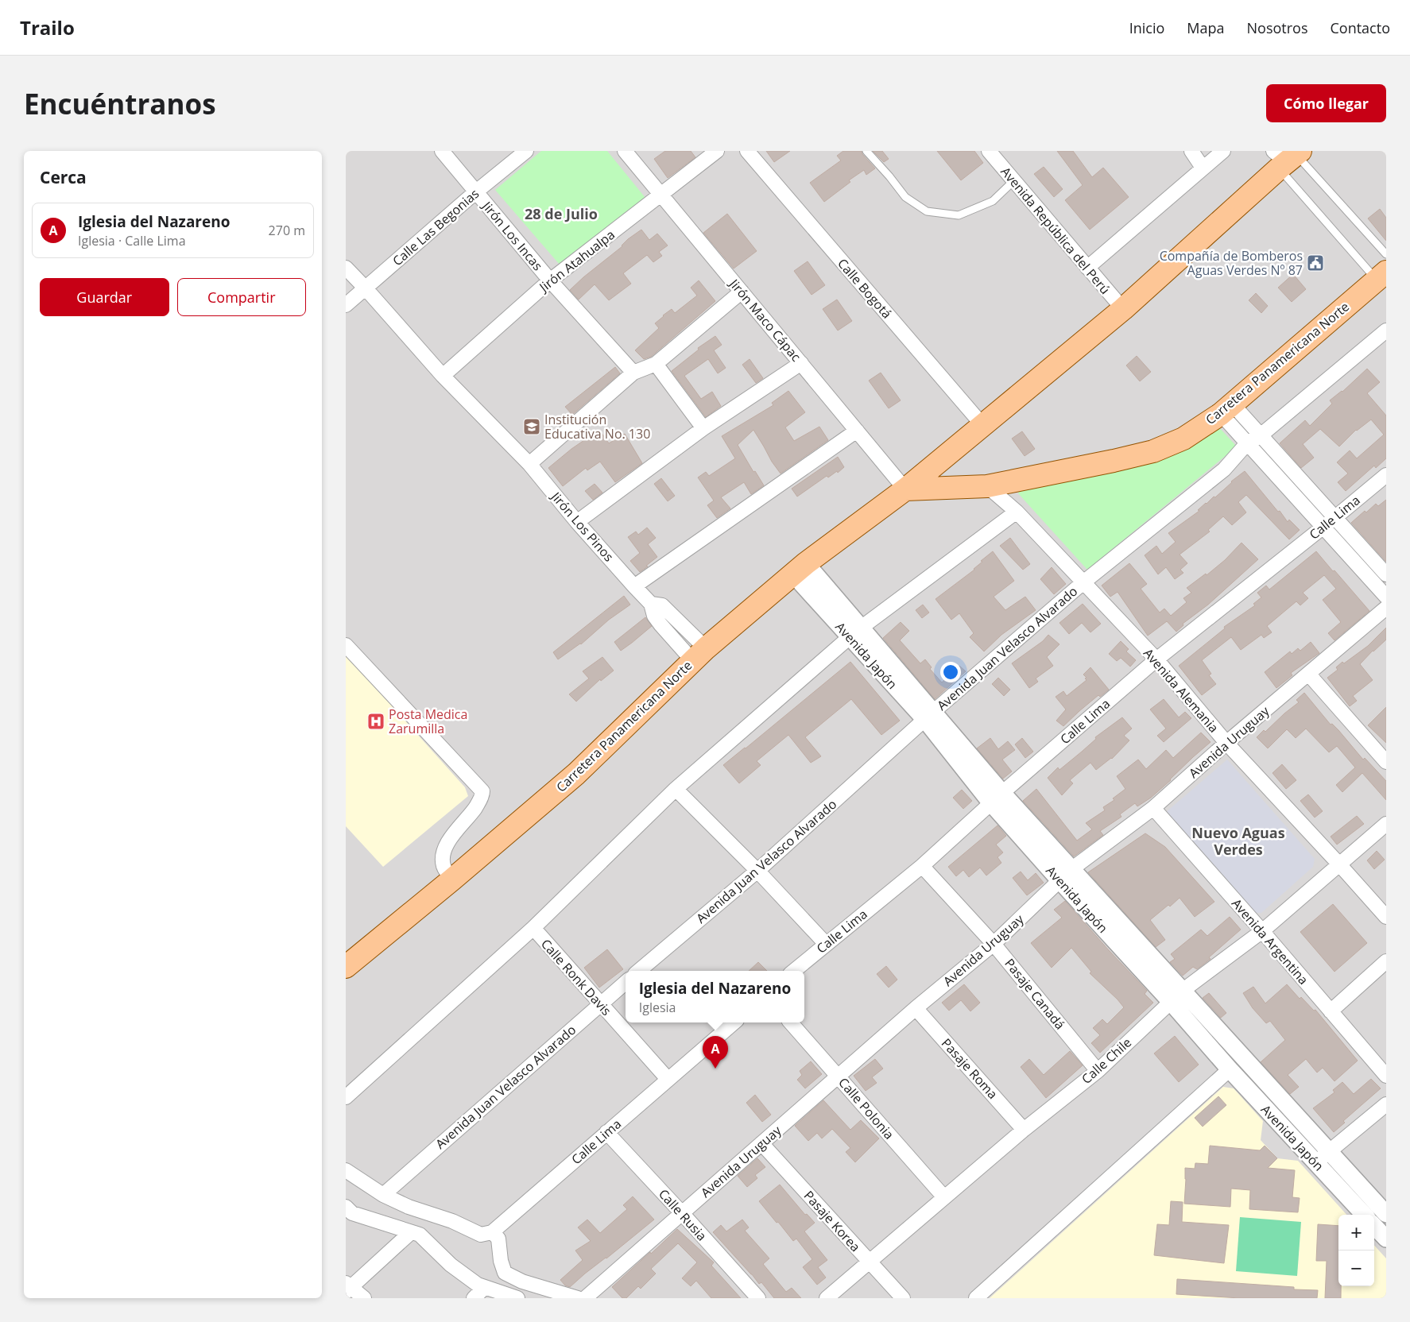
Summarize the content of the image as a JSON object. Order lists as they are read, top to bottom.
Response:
{
  "streets": {
    "main road": ["Carretera Panamericana Norte"],
    "street": [
      "Calle Las Begonias",
      "Avenida República del Perú",
      "Jirón Los Incas",
      "Jirón Atahualpa",
      "Calle Bogotá",
      "Jirón Maco Cápac",
      "Calle Lima",
      "Jirón Los Pinos",
      "Avenida Juan Velasco Alvarado",
      "Avenida Japón",
      "Avenida Alemania",
      "Avenida Uruguay",
      "Avenida Argentina",
      "Calle Ronk Davis",
      "Pasaje Canadá",
      "Calle Chile",
      "Pasaje Roma",
      "Calle Polonia",
      "Calle Rusia",
      "Pasaje Korea"
    ]
  },
  "crossings": [
    ["Calle Las Begonias", "Jirón Los Incas"],
    ["Calle Las Begonias", "Jirón Los Pinos"],
    ["Avenida República del Perú", "Carretera Panamericana Norte"],
    ["Jirón Los Incas", "Jirón Atahualpa"],
    ["Jirón Atahualpa", "Jirón Maco Cápac"],
    ["Jirón Atahualpa", "Jirón Los Pinos"],
    ["Calle Bogotá", "Carretera Panamericana Norte"],
    ["Jirón Maco Cápac", "Carretera Panamericana Norte"],
    ["Carretera Panamericana Norte", "Jirón Los Pinos"],
    ["Carretera Panamericana Norte", "Avenida Japón"],
    ["Carretera Panamericana Norte", "Avenida Alemania"],
    ["Calle Lima", "Avenida Japón"],
    ["Calle Lima", "Avenida Alemania"],
    ["Calle Lima", "Calle Ronk Davis"],
    ["Calle Lima", "Pasaje Canadá"],
    ["Calle Lima", "Calle Rusia"],
    ["Avenida Juan Velasco Alvarado", "Avenida Japón"],
    ["Avenida Juan Velasco Alvarado", "Avenida Alemania"],
    ["Avenida Juan Velasco Alvarado", "Calle Ronk Davis"],
    ["Avenida Japón", "Avenida Uruguay"],
    ["Avenida Japón", "Calle Chile"],
    ["Avenida Alemania", "Avenida Uruguay"],
    ["Avenida Alemania", "Calle Chile"],
    ["Avenida Uruguay", "Avenida Argentina"],
    ["Avenida Uruguay", "Pasaje Canadá"],
    ["Avenida Uruguay", "Pasaje Roma"],
    ["Avenida Uruguay", "Calle Polonia"],
    ["Avenida Uruguay", "Calle Rusia"],
    ["Avenida Uruguay", "Pasaje Korea"],
    ["Avenida Argentina", "Calle Chile"],
    ["Pasaje Canadá", "Calle Chile"],
    ["Calle Chile", "Pasaje Roma"],
    ["Calle Chile", "Calle Polonia"],
    ["Calle Chile", "Pasaje Korea"]
  ],
  "districts": ["28 de Julio", "Nuevo Aguas Verdes"],
  "places": {
    "public building": ["Compañía de Bomberos Aguas Verdes Nº 87"],
    "school or university": ["Institución Educativa No. 130"],
    "hospital": ["Posta Medica Zarumilla"]
  },
  "page": {
    "header": "Trailo",
    "nav": [
      "Inicio",
      "Mapa",
      "Nosotros",
      "Contacto"
    ],
    "buttons": [
      "Cómo llegar",
      ["Guardar", "Compartir"]
    ],
    "title": "Encuéntranos",
    "heading": "Cerca",
    "list": [
      {
        "mark": "A",
        "name": "Iglesia del Nazareno",
        "note": "Iglesia · Calle Lima",
        "value": "270 m"
      }
    ],
    "popup": ["Iglesia del Nazareno", "Iglesia"],
    "pins": "A",
    "map_buttons": ["+", "−"]
  }
}
